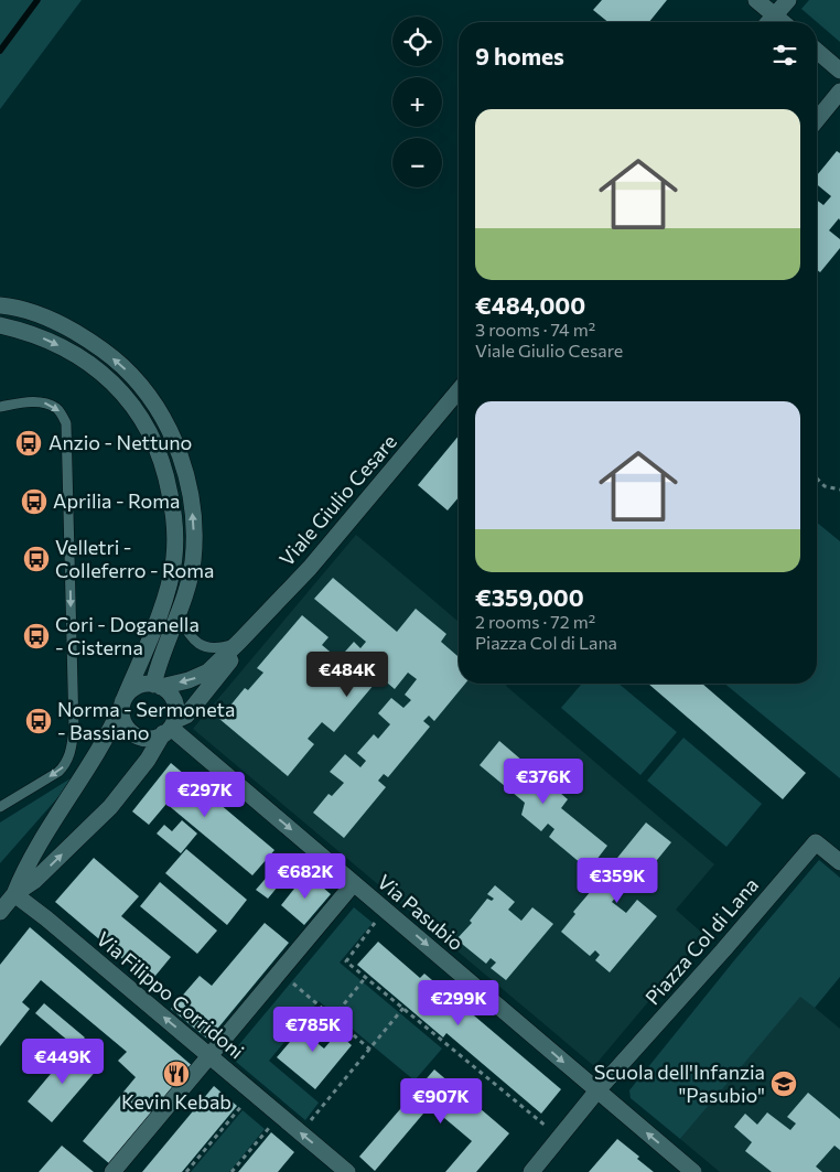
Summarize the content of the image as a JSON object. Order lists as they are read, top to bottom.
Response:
{
  "streets": {
    "street": [
      "Viale Giulio Cesare",
      "Via Pasubio",
      "Piazza Col di Lana",
      "Via Filippo Corridoni"
    ]
  },
  "crossings": [
    ["Viale Giulio Cesare", "Via Pasubio"],
    ["Viale Giulio Cesare", "Via Filippo Corridoni"],
    ["Via Pasubio", "Piazza Col di Lana"]
  ],
  "one_way": ["Via Filippo Corridoni"],
  "places": {
    "bus stop": [
      "Anzio - Nettuno",
      "Aprilia - Roma",
      "Velletri - Colleferro - Roma",
      "Cori - Doganella - Cisterna",
      "Norma - Sermoneta - Bassiano"
    ],
    "restaurant": ["Kevin Kebab"],
    "school or university": ["Scuola dell'Infanzia \"Pasubio\""]
  },
  "page": {
    "map_buttons": ["+", "−"],
    "heading": "9 homes",
    "list": [
      {
        "name": "€484,000",
        "note": "3 rooms · 74 m² · Viale Giulio Cesare"
      },
      {
        "name": "€359,000",
        "note": "2 rooms · 72 m² · Piazza Col di Lana"
      }
    ],
    "price": [
      "€484K",
      "€376K",
      "€297K",
      "€682K",
      "€359K",
      "€299K",
      "€785K",
      "€449K",
      "€907K"
    ]
  }
}
